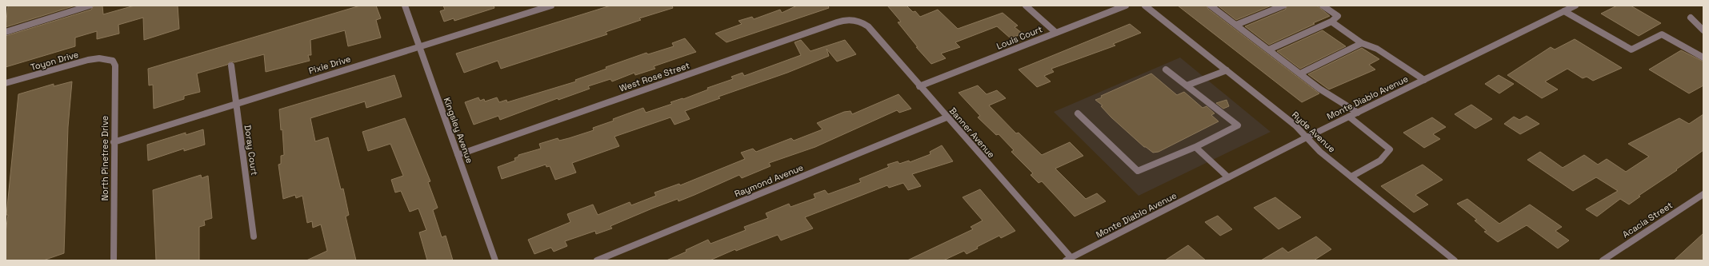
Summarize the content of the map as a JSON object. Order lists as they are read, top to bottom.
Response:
{
  "streets": {
    "street": [
      "Louis Court",
      "Toyon Drive",
      "Pixie Drive",
      "West Rose Street",
      "Monte Diablo Avenue",
      "Kingsley Avenue",
      "Ryde Avenue",
      "Banner Avenue",
      "Doray Court",
      "North Pinetree Drive",
      "Raymond Avenue",
      "Acacia Street"
    ]
  },
  "crossings": [
    ["Louis Court", "Banner Avenue"],
    ["Toyon Drive", "North Pinetree Drive"],
    ["Pixie Drive", "Kingsley Avenue"],
    ["Pixie Drive", "Doray Court"],
    ["Pixie Drive", "North Pinetree Drive"],
    ["West Rose Street", "Kingsley Avenue"],
    ["West Rose Street", "Banner Avenue"],
    ["Monte Diablo Avenue", "Ryde Avenue"],
    ["Monte Diablo Avenue", "Banner Avenue"],
    ["Banner Avenue", "Raymond Avenue"]
  ]
}
